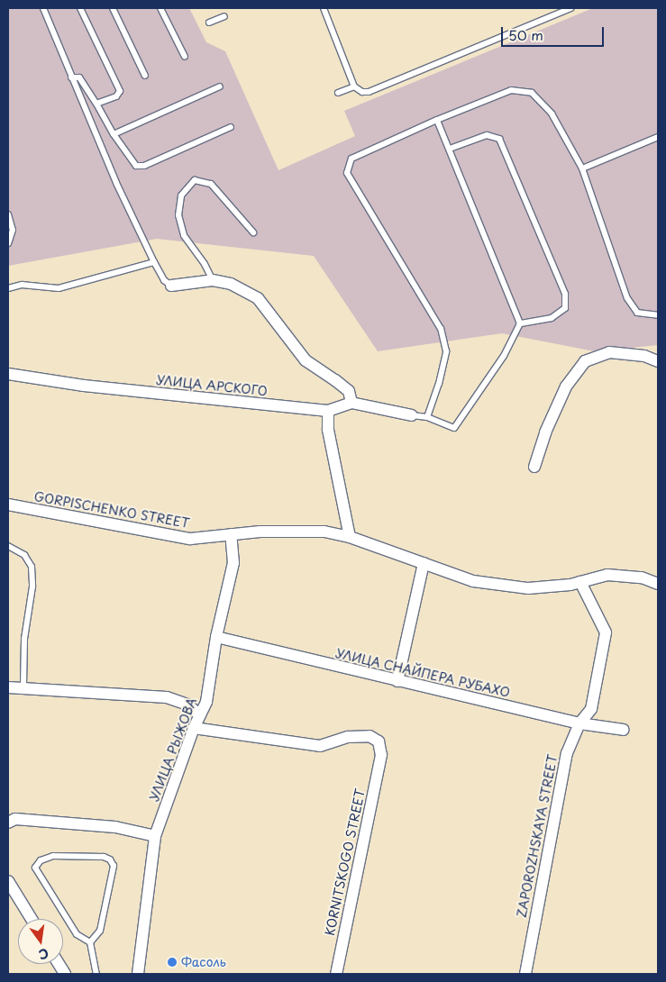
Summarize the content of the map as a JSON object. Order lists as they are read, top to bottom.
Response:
{
  "streets": {
    "street": [
      "УЛИЦА АРСКОГО",
      "GORPISCHENKO STREET",
      "УЛИЦА СНАЙПЕРА РУБАХО",
      "УЛИЦА РЫЖОВА",
      "ZAPOROZHSKAYA STREET",
      "KORNITSKOGO STREET"
    ]
  },
  "crossings": [
    ["GORPISCHENKO STREET", "УЛИЦА РЫЖОВА"],
    ["GORPISCHENKO STREET", "ZAPOROZHSKAYA STREET"],
    ["УЛИЦА СНАЙПЕРА РУБАХО", "УЛИЦА РЫЖОВА"],
    ["УЛИЦА СНАЙПЕРА РУБАХО", "ZAPOROZHSKAYA STREET"],
    ["УЛИЦА РЫЖОВА", "KORNITSKOGO STREET"]
  ],
  "places": ["Фасоль"],
  "scale_bar": "50 m",
  "north": "bottom"
}
